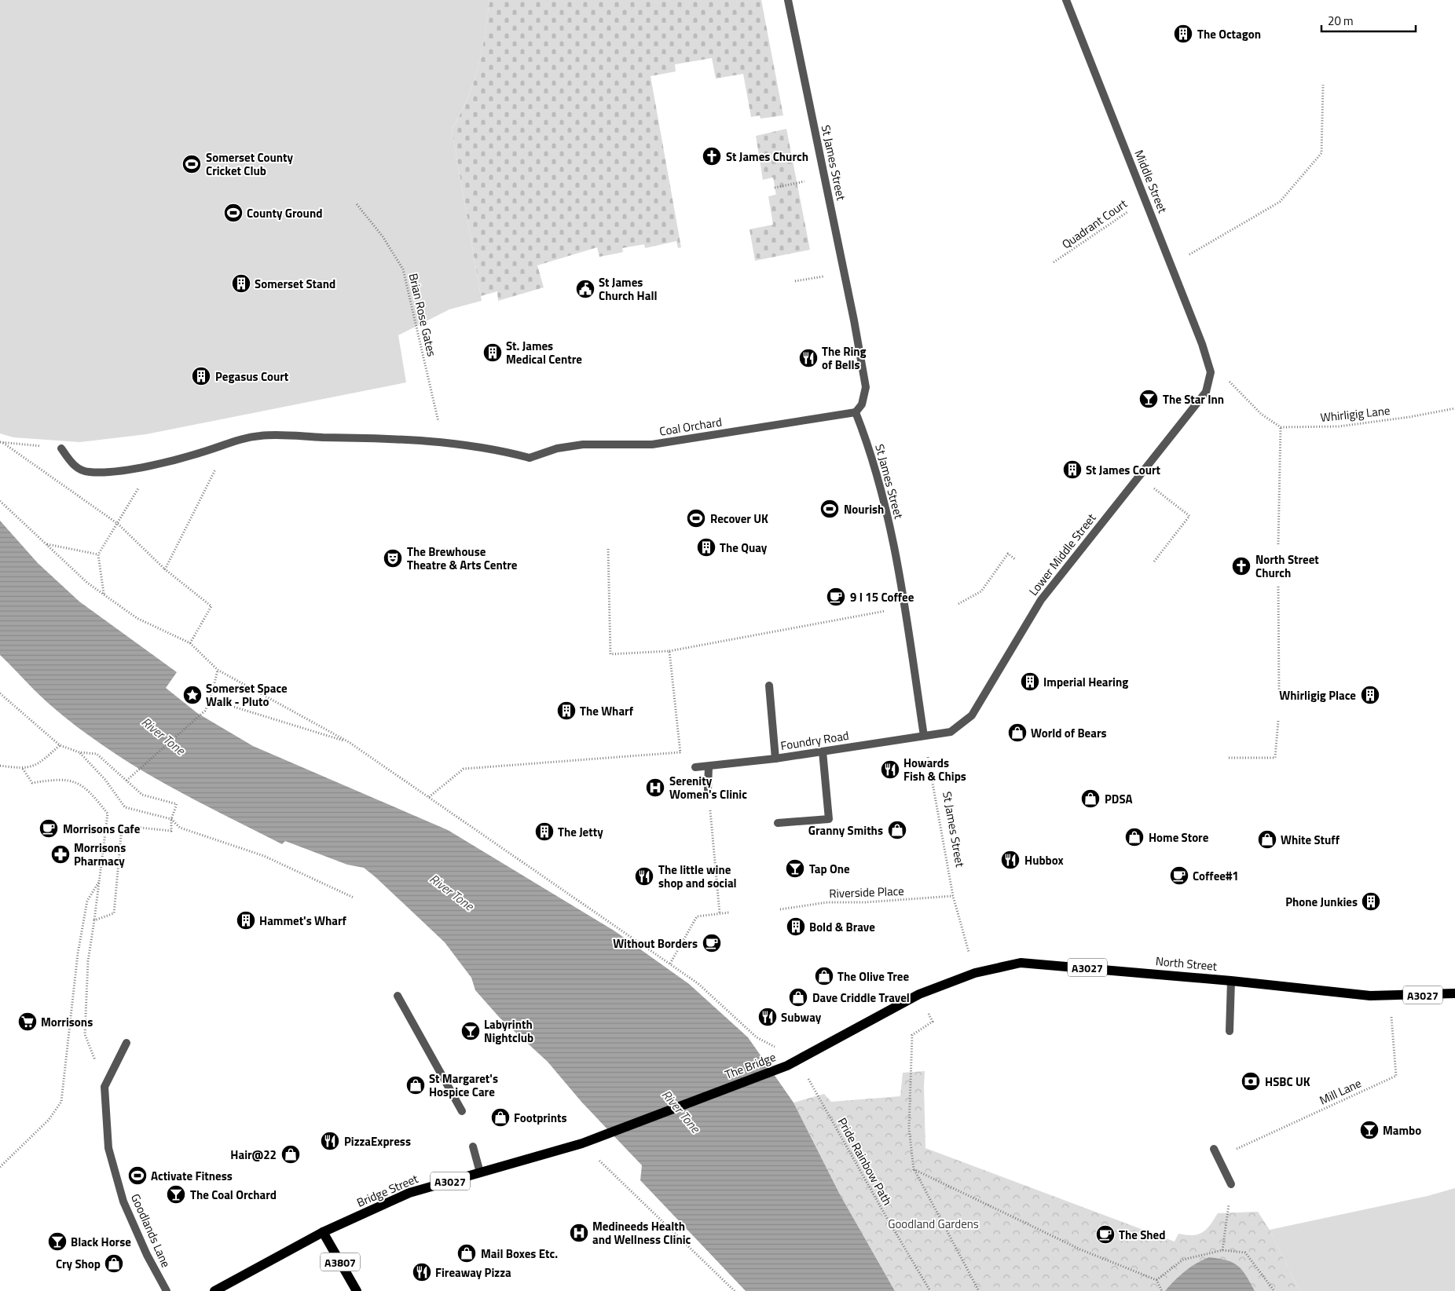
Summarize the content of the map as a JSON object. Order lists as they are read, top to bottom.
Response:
{
  "streets": {
    "main road": [
      "North Street",
      "A3027",
      "The Bridge",
      "Bridge Street",
      "A3807"
    ],
    "street": [
      "St James Street",
      "Middle Street",
      "Coal Orchard",
      "Lower Middle Street",
      "Foundry Road",
      "Goodlands Lane"
    ],
    "path": [
      "Quadrant Court",
      "Brian Rose Gates",
      "Whirligig Lane",
      "Riverside Place",
      "Mill Lane",
      "Pride Rainbow Path"
    ]
  },
  "crossings": [
    ["St James Street", "Coal Orchard"],
    ["St James Street", "Lower Middle Street"],
    ["St James Street", "Foundry Road"],
    ["St James Street", "Riverside Place"],
    ["St James Street", "North Street"],
    ["Middle Street", "Quadrant Court"],
    ["Middle Street", "Lower Middle Street"],
    ["Brian Rose Gates", "Coal Orchard"],
    ["Lower Middle Street", "Foundry Road"],
    ["North Street", "The Bridge"],
    ["North Street", "Mill Lane"],
    ["The Bridge", "Pride Rainbow Path"],
    ["The Bridge", "Bridge Street"],
    ["Bridge Street", "A3807"]
  ],
  "water": ["River Tone"],
  "parks": ["Goodland Gardens"],
  "places": {
    "building": [
      "The Octagon",
      "Somerset Stand",
      "St. James Medical Centre",
      "Pegasus Court",
      "St James Court",
      "The Quay",
      "Imperial Hearing",
      "Whirligig Place",
      "The Wharf",
      "The Jetty",
      "Phone Junkies",
      "Hammet's Wharf",
      "Bold & Brave"
    ],
    "church": ["St James Church", "North Street Church"],
    "sports": [
      "Somerset County Cricket Club",
      "County Ground",
      "Nourish",
      "Recover UK",
      "Activate Fitness"
    ],
    "public building": ["St James Church Hall"],
    "restaurant": [
      "The Ring of Bells",
      "Howards Fish & Chips",
      "Hubbox",
      "The little wine shop and social",
      "Subway",
      "PizzaExpress",
      "Fireaway Pizza"
    ],
    "bar": [
      "The Star Inn",
      "Tap One",
      "Labyrinth Nightclub",
      "Mambo",
      "The Coal Orchard",
      "Black Horse"
    ],
    "theatre": ["The Brewhouse Theatre & Arts Centre"],
    "cafe": [
      "9 I 15 Coffee",
      "Morrisons Cafe",
      "Coffee#1",
      "Without Borders",
      "The Shed"
    ],
    "place": ["Somerset Space Walk - Pluto"],
    "shop": [
      "World of Bears",
      "PDSA",
      "Granny Smiths",
      "Home Store",
      "White Stuff",
      "The Olive Tree",
      "Dave Criddle Travel",
      "St Margaret's Hospice Care",
      "Footprints",
      "Hair@22",
      "Mail Boxes Etc.",
      "Cry Shop"
    ],
    "hospital": ["Serenity Women's Clinic", "Medineeds Health and Wellness Clinic"],
    "pharmacy": ["Morrisons Pharmacy"],
    "supermarket": ["Morrisons"],
    "bank": ["HSBC UK"]
  },
  "scale_bar": "20 m"
}
